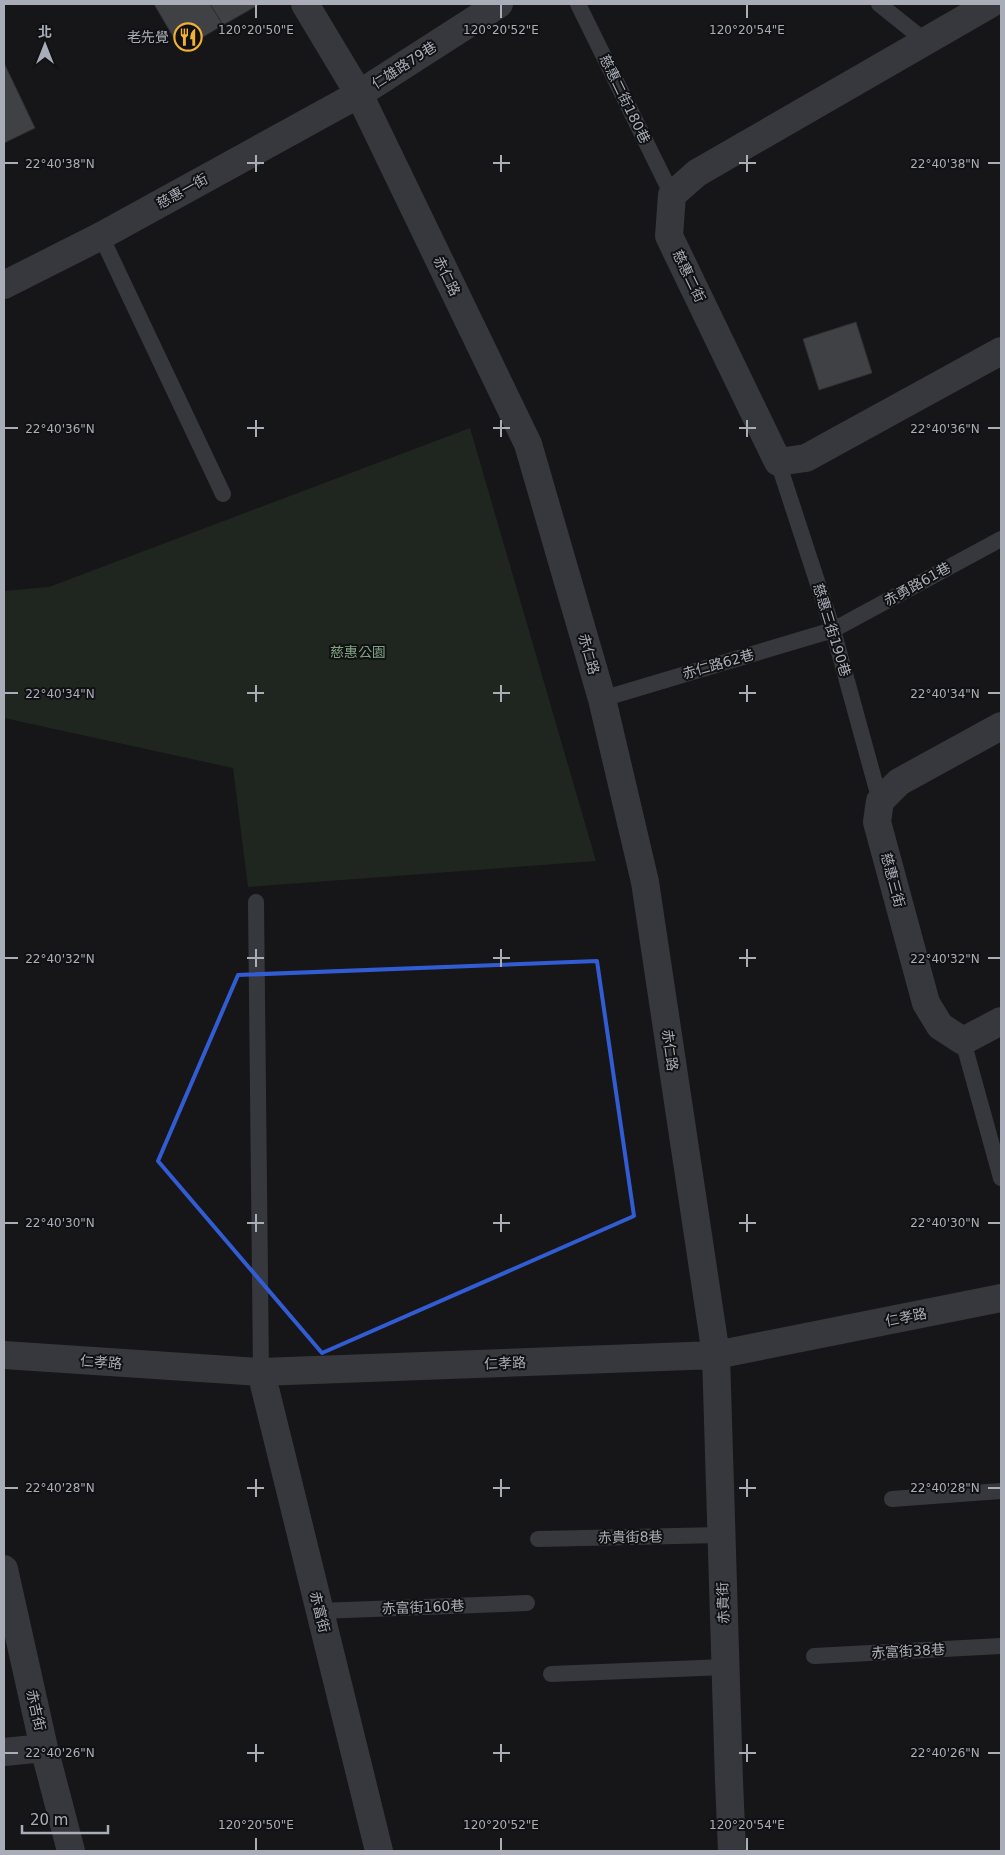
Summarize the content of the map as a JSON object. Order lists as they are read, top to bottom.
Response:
{
  "streets": {
    "street": [
      "仁雄路79巷",
      "慈惠一街",
      "赤仁路",
      "慈惠二街",
      "慈惠三街",
      "仁孝路",
      "赤貴街",
      "赤富街",
      "赤吉街"
    ],
    "lane": [
      "慈惠二街180巷",
      "赤勇路61巷",
      "慈惠三街190巷",
      "赤仁路62巷",
      "赤貴街8巷",
      "赤富街160巷",
      "赤富街38巷"
    ]
  },
  "crossings": [
    ["仁雄路79巷", "慈惠一街"],
    ["仁雄路79巷", "赤仁路"],
    ["慈惠二街180巷", "慈惠二街"],
    ["慈惠一街", "赤仁路"],
    ["赤仁路", "赤仁路62巷"],
    ["赤仁路", "仁孝路"],
    ["赤仁路", "赤貴街"],
    ["慈惠二街", "慈惠三街190巷"],
    ["赤勇路61巷", "慈惠三街190巷"],
    ["赤勇路61巷", "赤仁路62巷"],
    ["慈惠三街190巷", "赤仁路62巷"],
    ["慈惠三街190巷", "慈惠三街"],
    ["仁孝路", "赤貴街"],
    ["仁孝路", "赤富街"],
    ["赤貴街8巷", "赤貴街"],
    ["赤富街160巷", "赤富街"]
  ],
  "parks": ["慈惠公園"],
  "places": {
    "restaurant": ["老先覺"]
  },
  "scale_bar": "20 m",
  "north": "top",
  "coordinates": [
    "120°20'50\"E",
    "120°20'52\"E",
    "120°20'54\"E",
    "22°40'38\"N",
    "22°40'36\"N",
    "22°40'34\"N",
    "22°40'32\"N",
    "22°40'30\"N",
    "22°40'28\"N",
    "22°40'26\"N"
  ]
}
